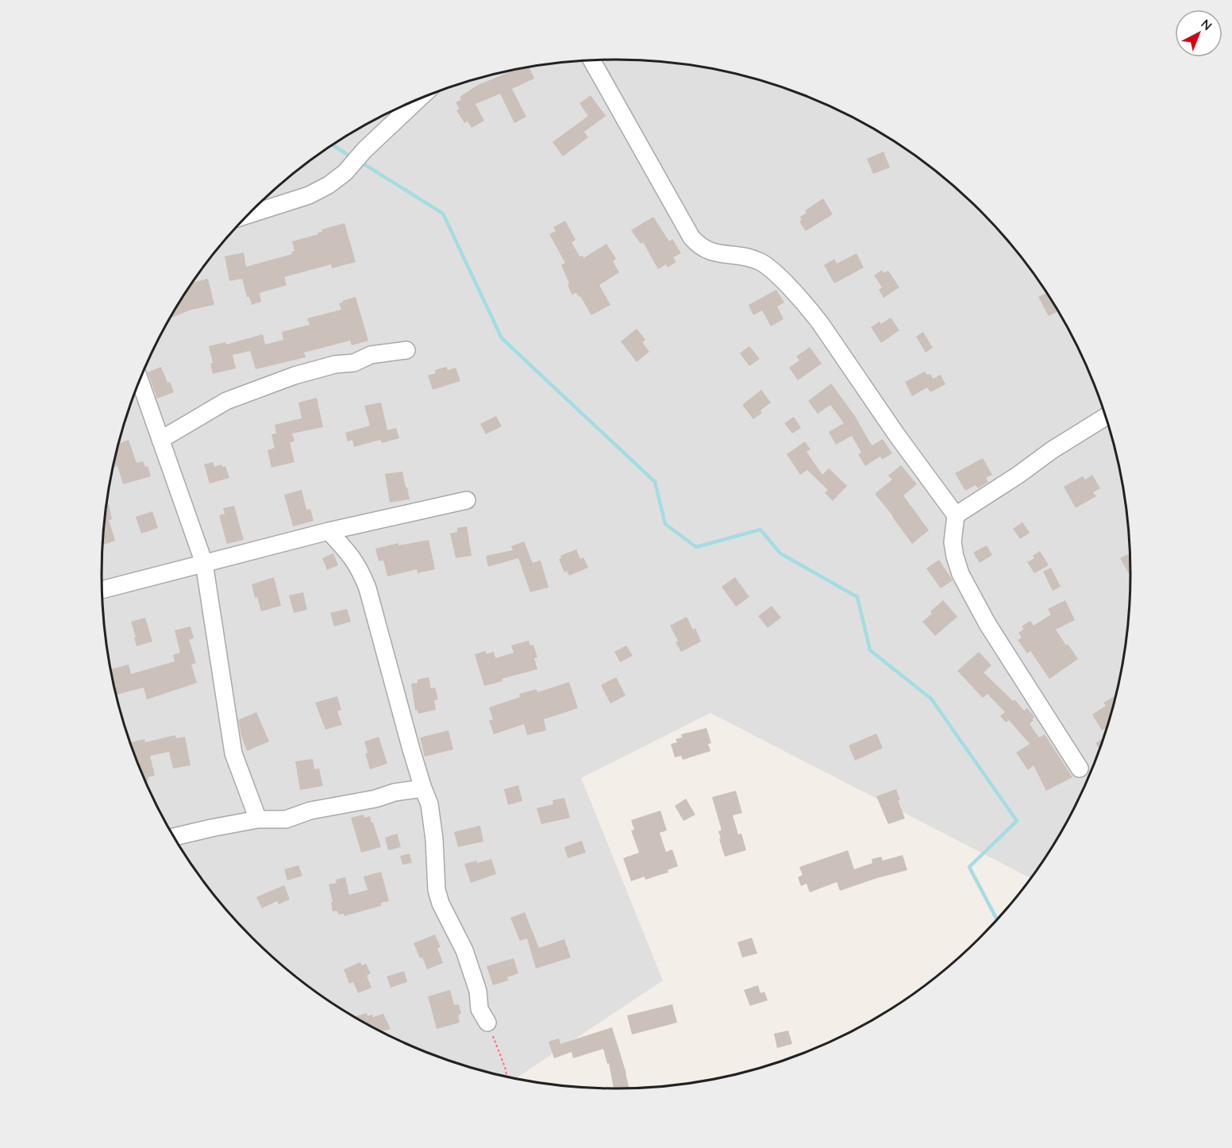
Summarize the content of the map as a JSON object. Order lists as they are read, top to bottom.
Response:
{
  "north": "top right"
}
